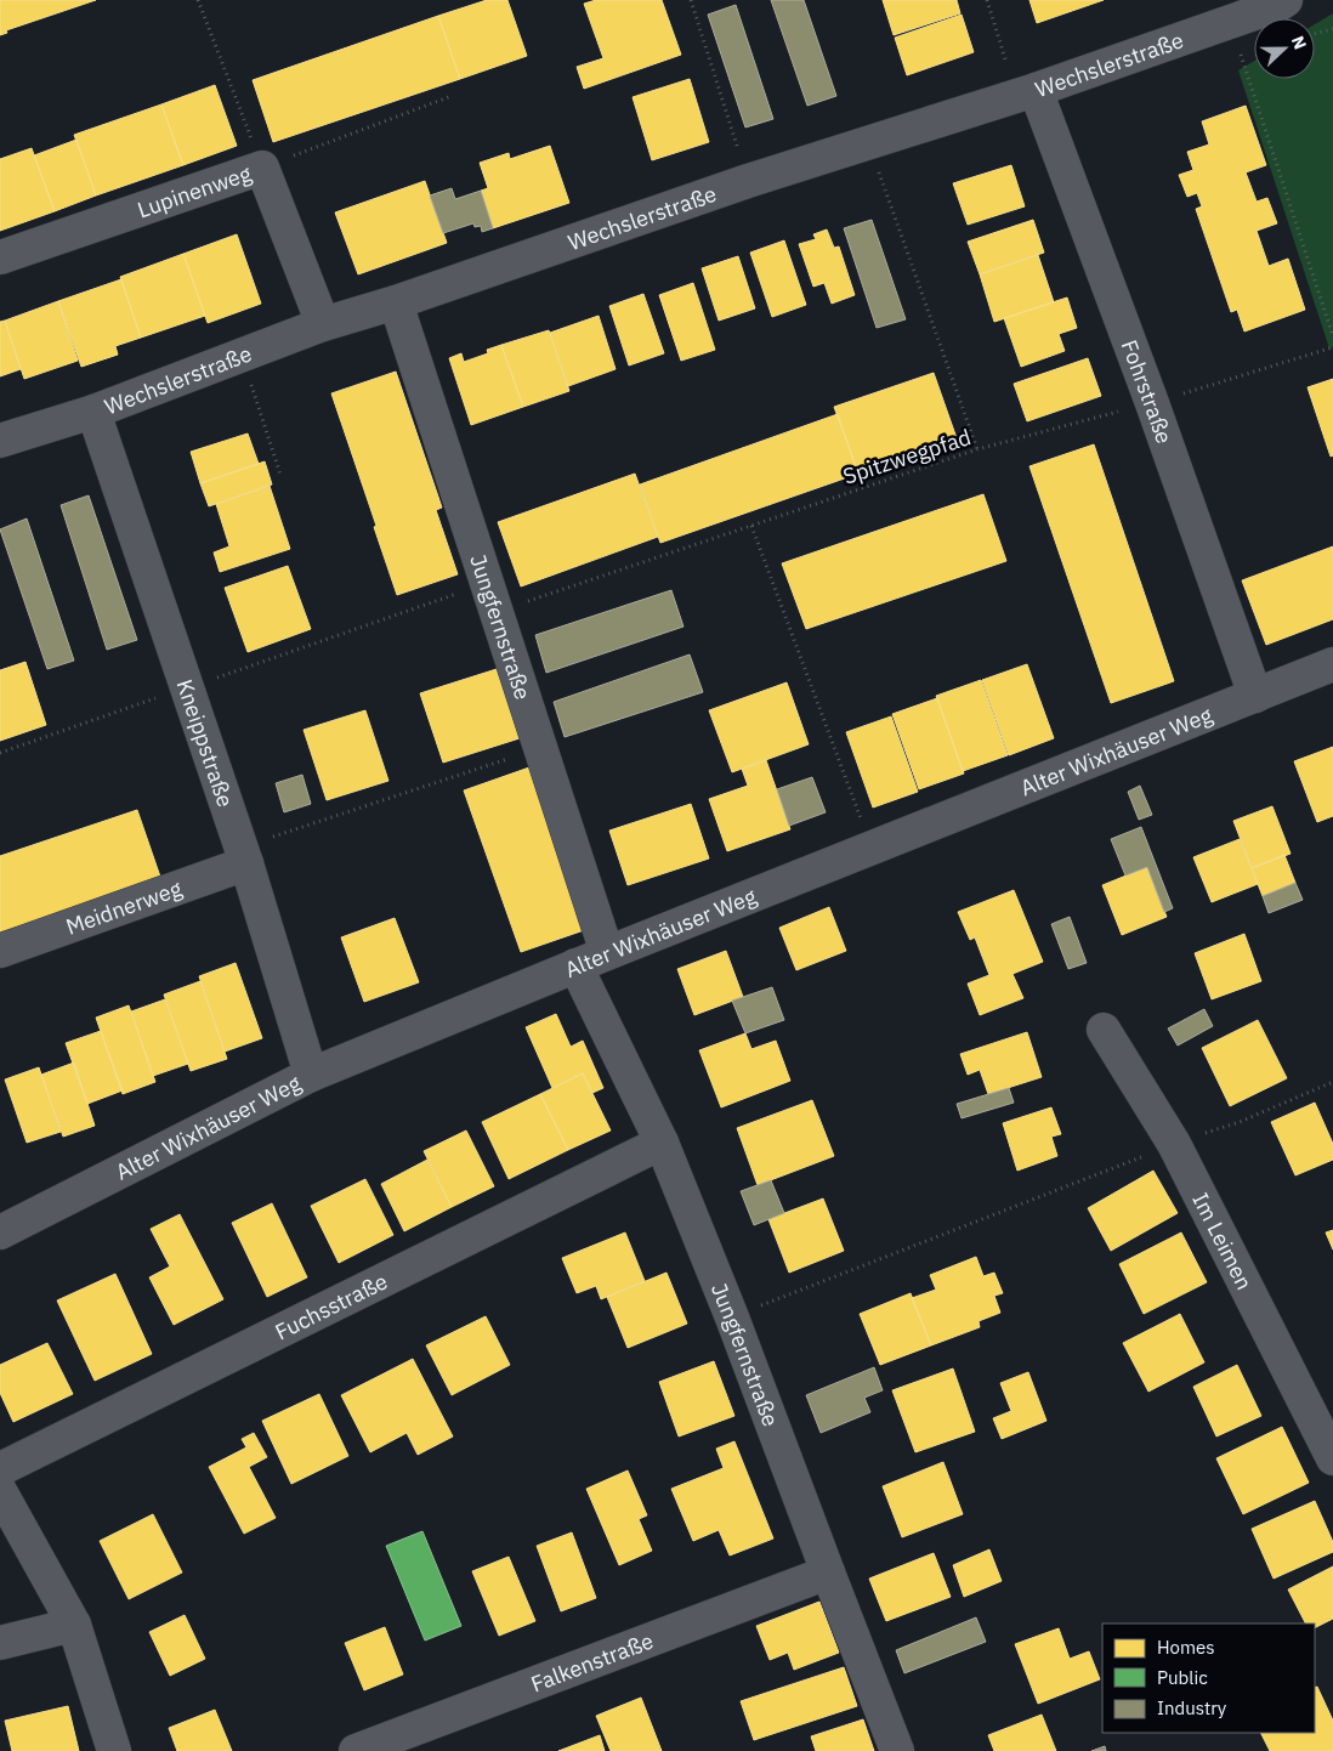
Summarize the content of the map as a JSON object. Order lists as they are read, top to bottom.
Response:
{
  "streets": {
    "street": [
      "Wechslerstraße",
      "Lupinenweg",
      "Fohrstraße",
      "Jungfernstraße",
      "Kneippstraße",
      "Alter Wixhäuser Weg",
      "Meidnerweg",
      "Im Leimen",
      "Fuchsstraße",
      "Falkenstraße"
    ],
    "path": ["Spitzwegpfad"]
  },
  "crossings": [
    ["Wechslerstraße", "Lupinenweg"],
    ["Wechslerstraße", "Fohrstraße"],
    ["Wechslerstraße", "Jungfernstraße"],
    ["Wechslerstraße", "Kneippstraße"],
    ["Fohrstraße", "Spitzwegpfad"],
    ["Fohrstraße", "Alter Wixhäuser Weg"],
    ["Spitzwegpfad", "Jungfernstraße"],
    ["Spitzwegpfad", "Kneippstraße"],
    ["Jungfernstraße", "Alter Wixhäuser Weg"],
    ["Jungfernstraße", "Fuchsstraße"],
    ["Jungfernstraße", "Falkenstraße"],
    ["Kneippstraße", "Alter Wixhäuser Weg"],
    ["Kneippstraße", "Meidnerweg"]
  ],
  "legend": ["Homes", "Public", "Industry"],
  "north": "right"
}
